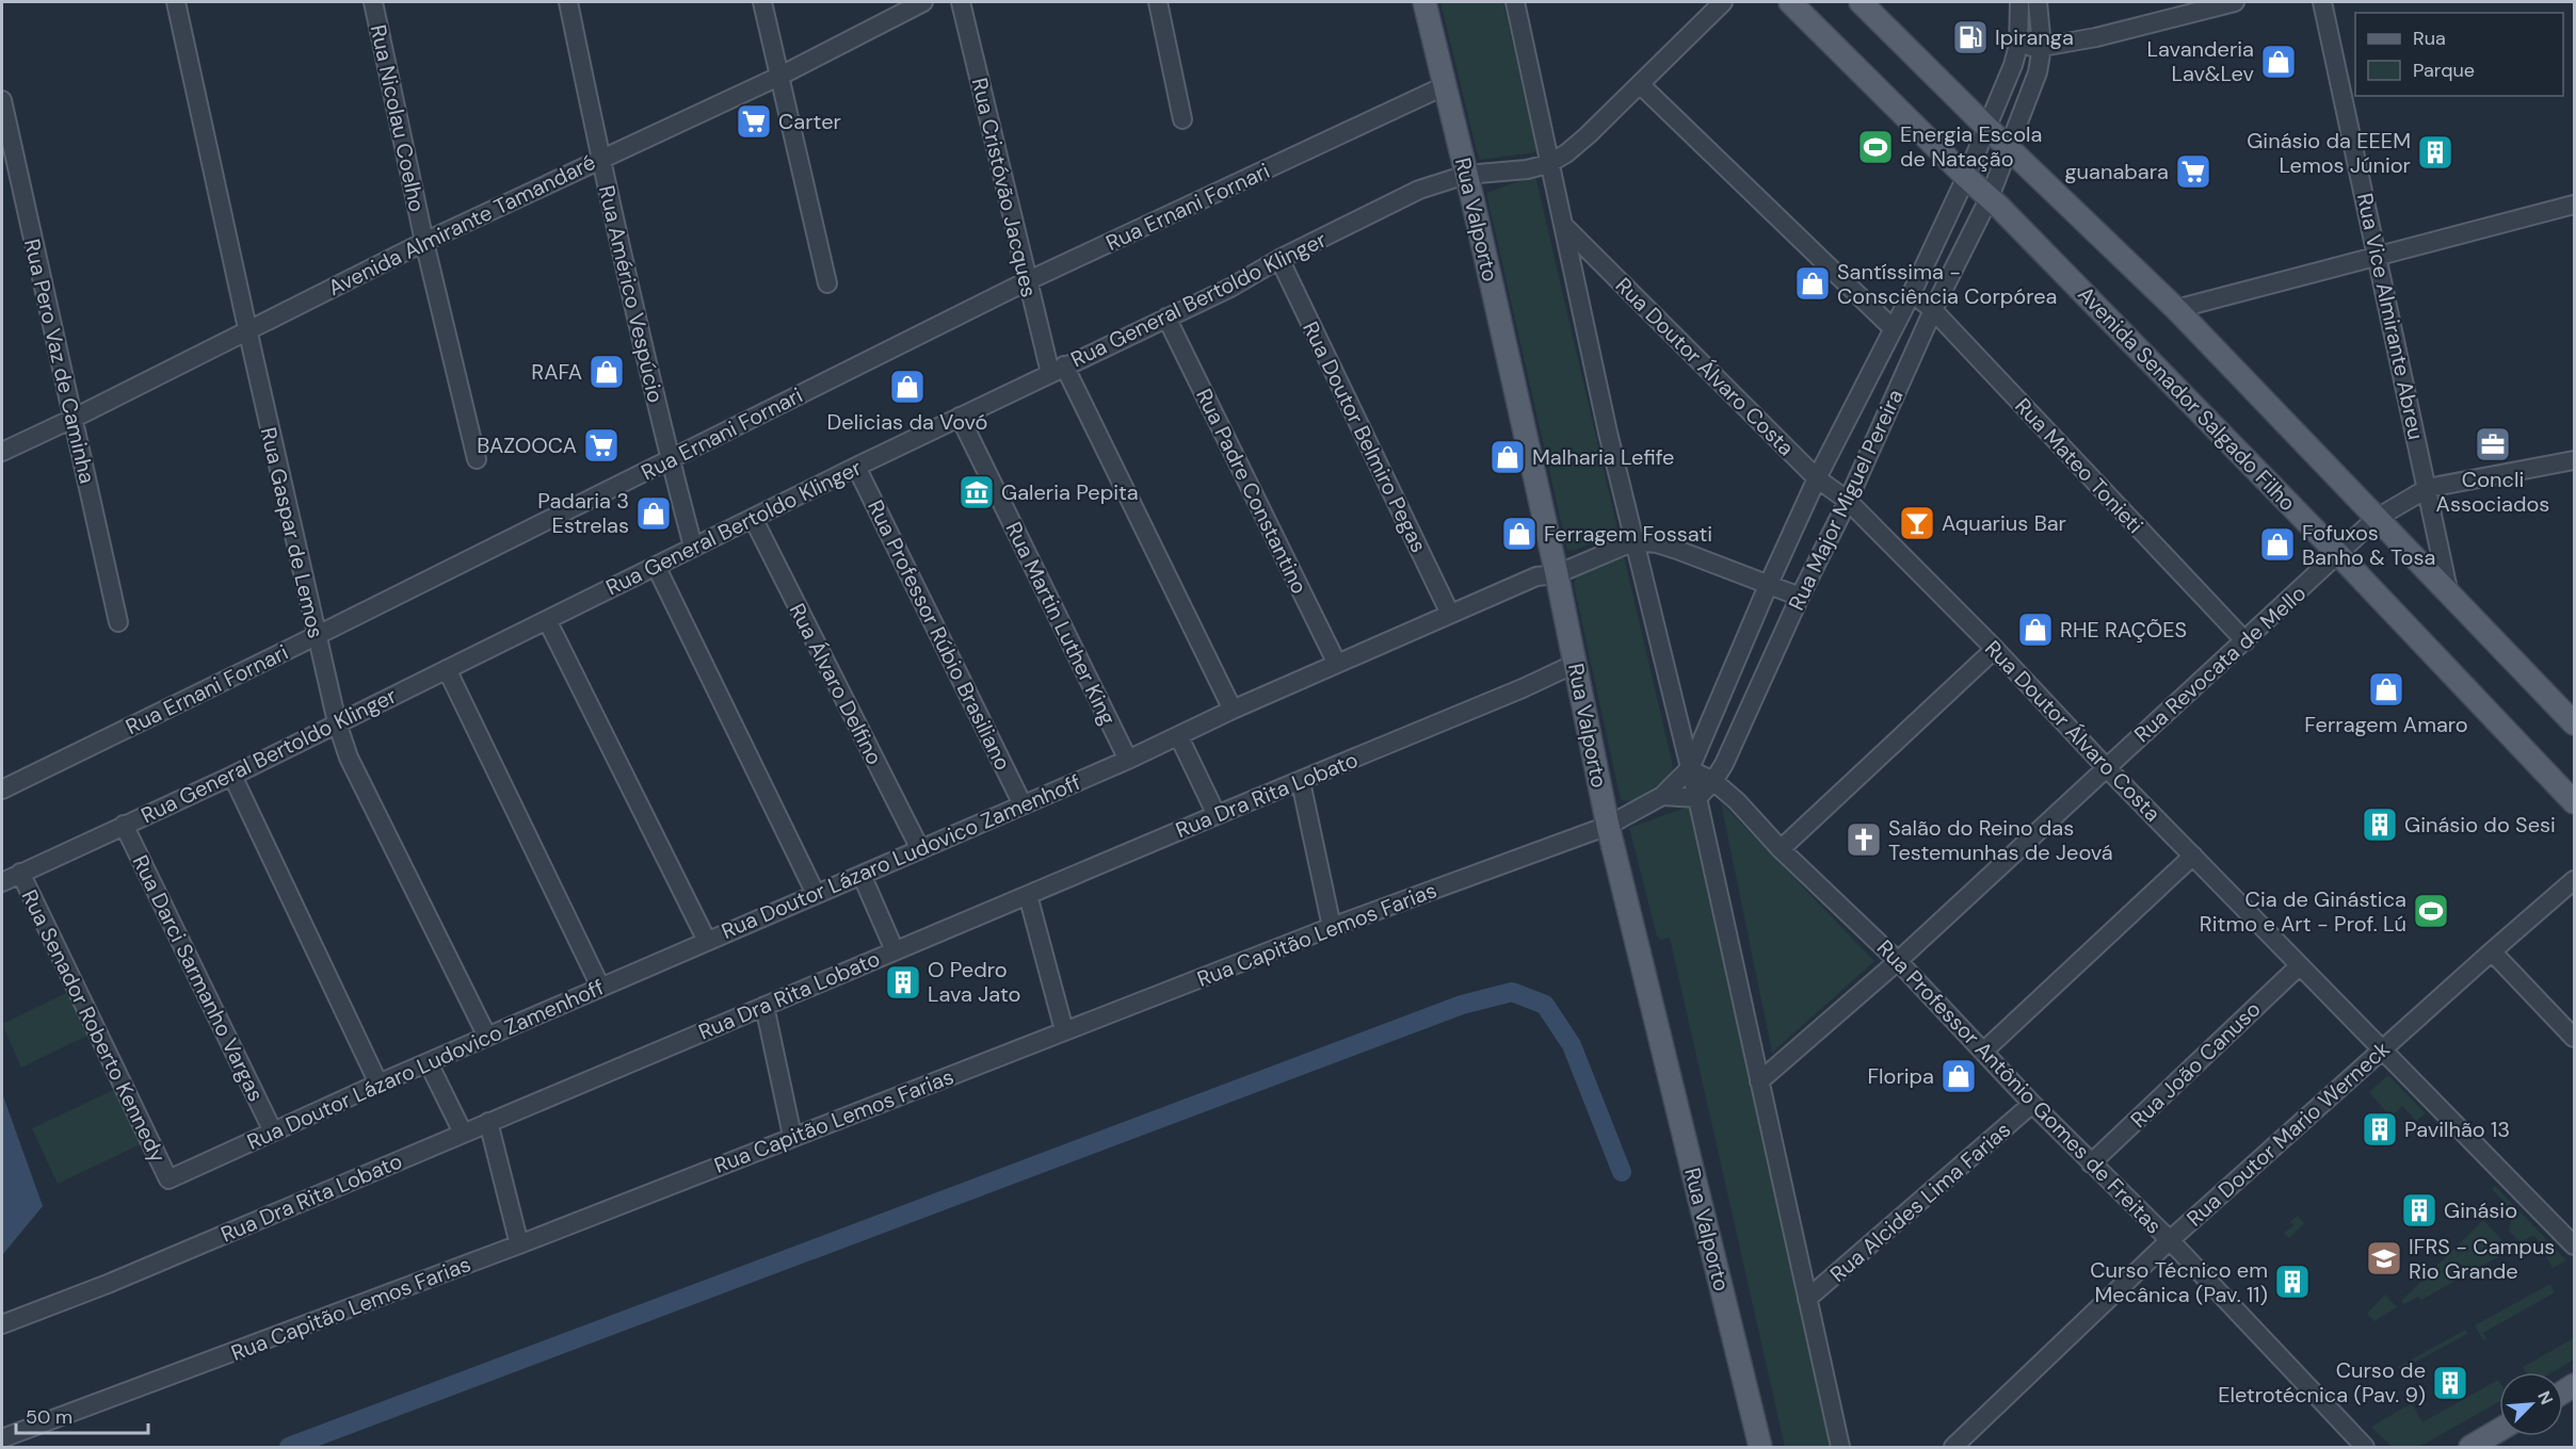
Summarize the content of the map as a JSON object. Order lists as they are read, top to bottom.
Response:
{
  "streets": {
    "main road": ["Rua Valporto", "Avenida Senador Salgado Filho"],
    "street": [
      "Rua Nicolau Coelho",
      "Rua Cristóvão Jacques",
      "Rua Ernani Fornari",
      "Avenida Almirante Tamandaré",
      "Rua Américo Vespúcio",
      "Rua General Bertoldo Klinger",
      "Rua Vice Almirante Abreu",
      "Rua Pero Vaz de Caminha",
      "Rua Doutor Álvaro Costa",
      "Rua Doutor Belmiro Pegas",
      "Rua Mateo Tonieti",
      "Rua Padre Constantino",
      "Rua Major Miguel Pereira",
      "Rua Gaspar de Lemos",
      "Rua Martin Luther King",
      "Rua Professor Rúbio Brasiliano",
      "Rua Revocata de Mello",
      "Rua Álvaro Delfino",
      "Rua Dra Rita Lobato",
      "Rua Doutor Lázaro Ludovico Zamenhoff",
      "Rua Capitão Lemos Farias",
      "Rua Darci Sarmanho Vargas",
      "Rua Senador Roberto Kennedy",
      "Rua João Canuso",
      "Rua Professor Antônio Gomes de Freitas",
      "Rua Doutor Mario Werneck",
      "Rua Alcides Lima Farias"
    ]
  },
  "crossings": [
    ["Rua Nicolau Coelho", "Avenida Almirante Tamandaré"],
    ["Rua Cristóvão Jacques", "Rua Ernani Fornari"],
    ["Rua Cristóvão Jacques", "Rua General Bertoldo Klinger"],
    ["Rua Cristóvão Jacques", "Rua Doutor Lázaro Ludovico Zamenhoff"],
    ["Rua Ernani Fornari", "Rua Valporto"],
    ["Rua Ernani Fornari", "Rua Américo Vespúcio"],
    ["Rua Ernani Fornari", "Rua Gaspar de Lemos"],
    ["Rua Valporto", "Rua General Bertoldo Klinger"],
    ["Rua Valporto", "Rua Dra Rita Lobato"],
    ["Rua Valporto", "Rua Doutor Lázaro Ludovico Zamenhoff"],
    ["Rua Valporto", "Rua Capitão Lemos Farias"],
    ["Avenida Almirante Tamandaré", "Rua Américo Vespúcio"],
    ["Avenida Almirante Tamandaré", "Rua Pero Vaz de Caminha"],
    ["Avenida Almirante Tamandaré", "Rua Gaspar de Lemos"],
    ["Rua Américo Vespúcio", "Rua General Bertoldo Klinger"],
    ["Rua General Bertoldo Klinger", "Rua Doutor Belmiro Pegas"],
    ["Rua General Bertoldo Klinger", "Rua Padre Constantino"],
    ["Rua General Bertoldo Klinger", "Rua Gaspar de Lemos"],
    ["Rua General Bertoldo Klinger", "Rua Martin Luther King"],
    ["Rua General Bertoldo Klinger", "Rua Professor Rúbio Brasiliano"],
    ["Rua General Bertoldo Klinger", "Rua Álvaro Delfino"],
    ["Rua General Bertoldo Klinger", "Rua Darci Sarmanho Vargas"],
    ["Rua General Bertoldo Klinger", "Rua Senador Roberto Kennedy"],
    ["Rua Vice Almirante Abreu", "Rua Revocata de Mello"],
    ["Rua Doutor Álvaro Costa", "Rua Major Miguel Pereira"],
    ["Rua Doutor Álvaro Costa", "Rua Revocata de Mello"],
    ["Rua Doutor Álvaro Costa", "Rua João Canuso"],
    ["Rua Doutor Álvaro Costa", "Rua Doutor Mario Werneck"],
    ["Avenida Senador Salgado Filho", "Rua Major Miguel Pereira"],
    ["Avenida Senador Salgado Filho", "Rua Revocata de Mello"],
    ["Rua Doutor Belmiro Pegas", "Rua Doutor Lázaro Ludovico Zamenhoff"],
    ["Rua Mateo Tonieti", "Rua Major Miguel Pereira"],
    ["Rua Mateo Tonieti", "Rua Revocata de Mello"],
    ["Rua Padre Constantino", "Rua Doutor Lázaro Ludovico Zamenhoff"],
    ["Rua Major Miguel Pereira", "Rua Capitão Lemos Farias"],
    ["Rua Major Miguel Pereira", "Rua Professor Antônio Gomes de Freitas"],
    ["Rua Gaspar de Lemos", "Rua Doutor Lázaro Ludovico Zamenhoff"],
    ["Rua Martin Luther King", "Rua Doutor Lázaro Ludovico Zamenhoff"],
    ["Rua Professor Rúbio Brasiliano", "Rua Doutor Lázaro Ludovico Zamenhoff"],
    ["Rua Revocata de Mello", "Rua Professor Antônio Gomes de Freitas"],
    ["Rua Álvaro Delfino", "Rua Doutor Lázaro Ludovico Zamenhoff"],
    ["Rua Doutor Lázaro Ludovico Zamenhoff", "Rua Darci Sarmanho Vargas"],
    ["Rua Doutor Lázaro Ludovico Zamenhoff", "Rua Senador Roberto Kennedy"],
    ["Rua Capitão Lemos Farias", "Rua Professor Antônio Gomes de Freitas"],
    ["Rua João Canuso", "Rua Professor Antônio Gomes de Freitas"],
    ["Rua Professor Antônio Gomes de Freitas", "Rua Doutor Mario Werneck"],
    ["Rua Professor Antônio Gomes de Freitas", "Rua Alcides Lima Farias"]
  ],
  "places": {
    "fuel station": ["Ipiranga"],
    "shop": [
      "Lavanderia Lav&Lev",
      "Santíssima - Consciência Corpórea",
      "RAFA",
      "Delicias da Vovó",
      "Malharia Lefife",
      "Padaria 3 Estrelas",
      "Ferragem Fossati",
      "Fofuxos Banho & Tosa",
      "RHE RAÇÕES",
      "Ferragem Amaro",
      "Floripa"
    ],
    "supermarket": ["Carter", "guanabara", "BAZOOCA"],
    "sports": ["Energia Escola de Natação", "Cia de Ginástica Ritmo e Art - Prof. Lú"],
    "building": [
      "Ginásio da EEEM Lemos Júnior",
      "Ginásio do Sesi",
      "O Pedro Lava Jato",
      "Pavilhão 13",
      "Ginásio",
      "Curso Técnico em Mecânica (Pav. 11)",
      "Curso de Eletrotécnica (Pav. 9)"
    ],
    "office": ["Concli Associados"],
    "museum": ["Galeria Pepita"],
    "bar": ["Aquarius Bar"],
    "church": ["Salão do Reino das Testemunhas de Jeová"],
    "school or university": ["IFRS - Campus Rio Grande"]
  },
  "legend": ["Rua", "Parque"],
  "scale_bar": "50 m",
  "north": "top right"
}
